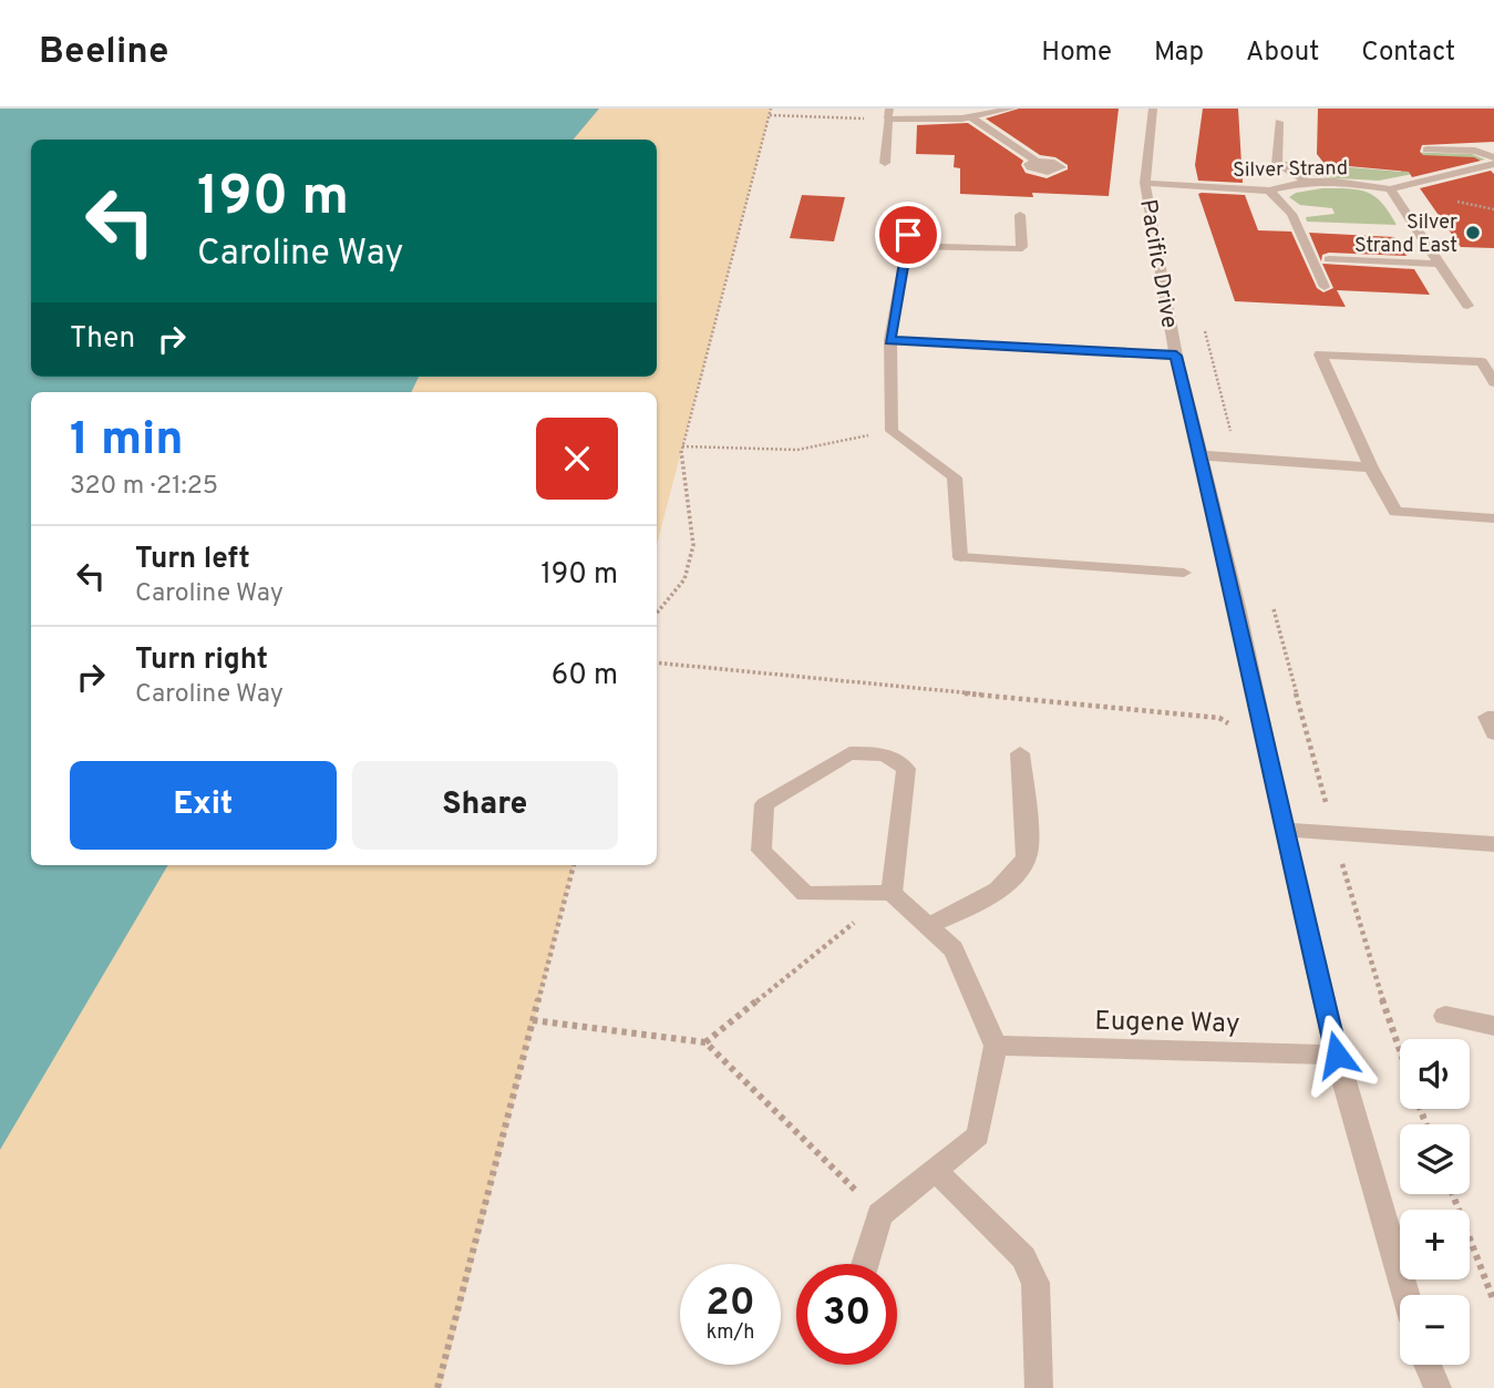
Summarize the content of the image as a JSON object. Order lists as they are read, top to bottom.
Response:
{
  "streets": {
    "street": ["Silver Strand", "Pacific Drive", "Eugene Way"]
  },
  "crossings": [
    ["Silver Strand", "Pacific Drive"],
    ["Pacific Drive", "Eugene Way"]
  ],
  "places": ["Silver Strand East"],
  "page": {
    "header": "Beeline",
    "nav": [
      "Home",
      "Map",
      "About",
      "Contact"
    ],
    "turn": ["190 m", "Caroline Way"],
    "then": "Then",
    "heading": ["1 min", "320 m · 21:25"],
    "list": [
      {
        "name": "Turn left",
        "note": "Caroline Way",
        "value": "190 m"
      },
      {
        "name": "Turn right",
        "note": "Caroline Way",
        "value": "60 m"
      }
    ],
    "buttons": ["Exit", "Share"],
    "map_buttons": ["+", "−"],
    "speed": "20 km/h",
    "limit": "30"
  }
}
